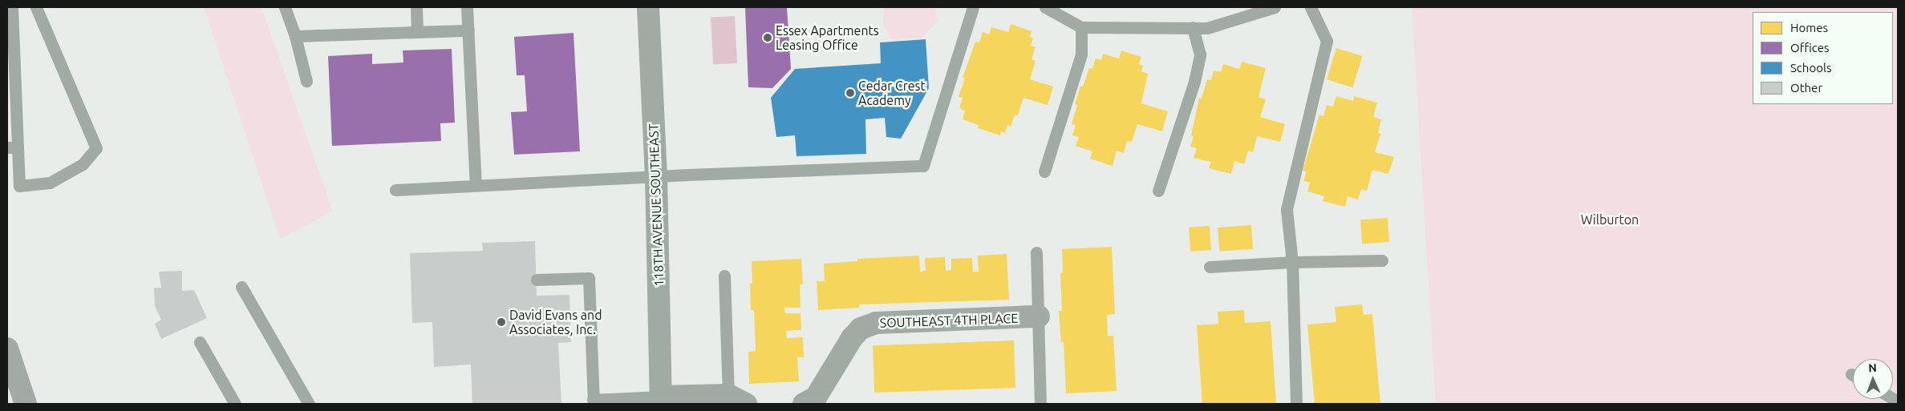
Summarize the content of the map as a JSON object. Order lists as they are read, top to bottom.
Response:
{
  "streets": {
    "street": ["118TH AVENUE SOUTHEAST", "SOUTHEAST 4TH PLACE"]
  },
  "parks": ["Wilburton"],
  "places": ["Essex Apartments Leasing Office", "Cedar Crest Academy", "David Evans and Associates, Inc."],
  "legend": [
    "Homes",
    "Offices",
    "Schools",
    "Other"
  ],
  "north": "top"
}
